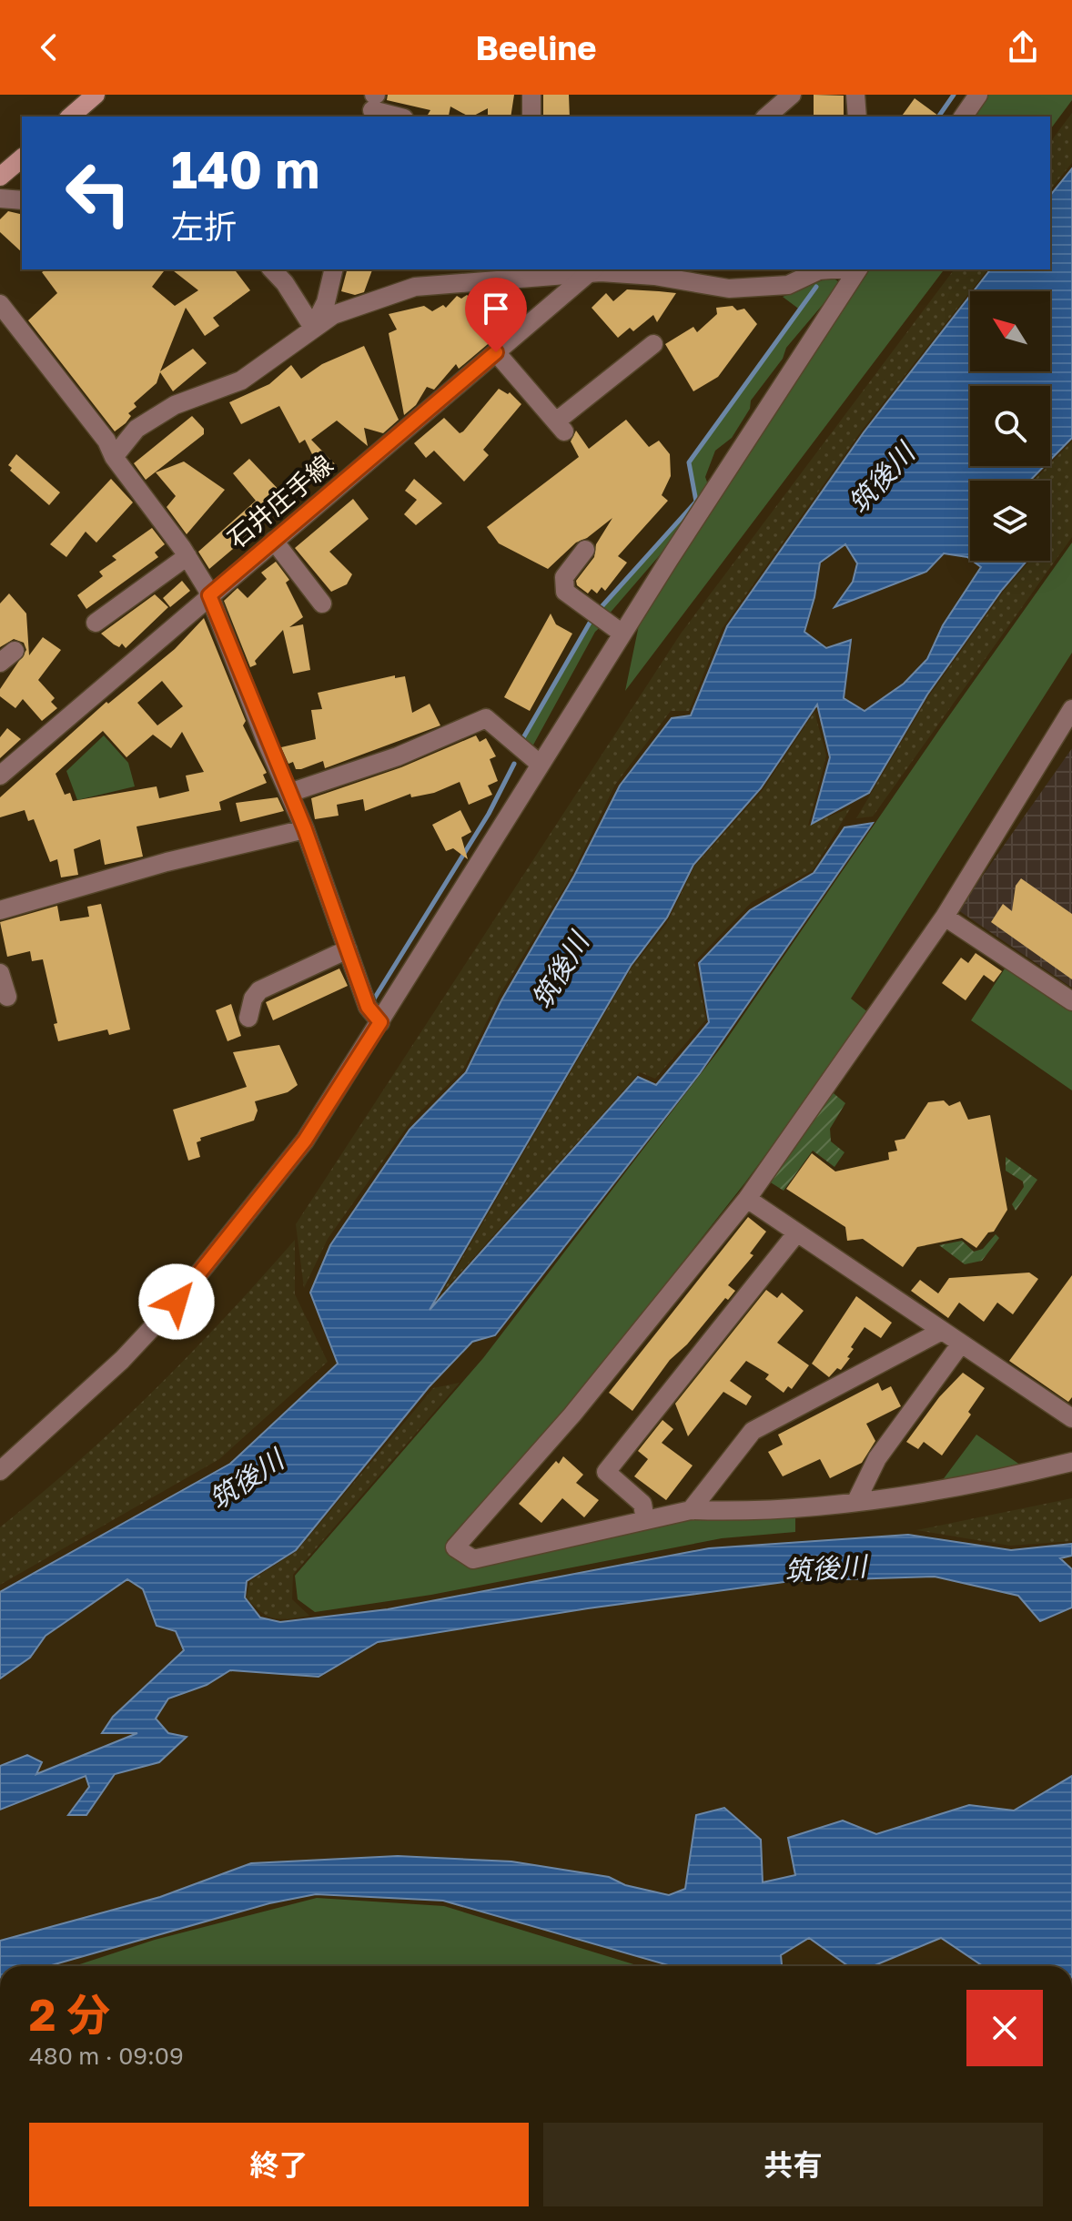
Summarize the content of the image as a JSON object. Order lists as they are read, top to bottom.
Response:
{
  "streets": {
    "street": ["石井庄手線"]
  },
  "water": ["筑後川"],
  "north": "top left",
  "page": {
    "header": "Beeline",
    "turn": ["140 m", "左折"],
    "heading": ["2 分", "480 m · 09:09"],
    "buttons": ["終了", "共有"]
  }
}
